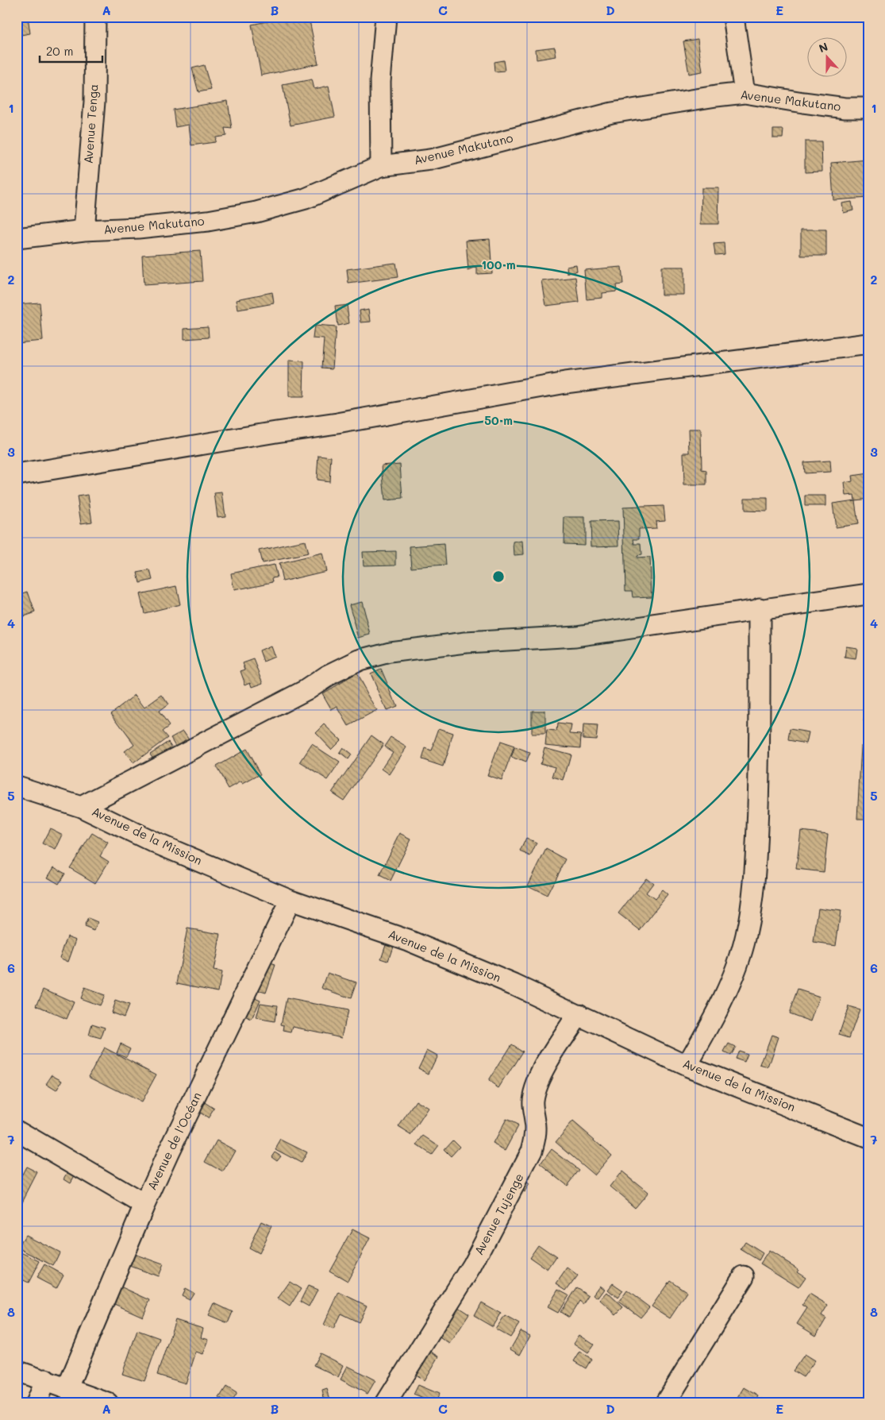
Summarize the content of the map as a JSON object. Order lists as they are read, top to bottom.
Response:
{
  "streets": {
    "street": [
      "Avenue Makutano",
      "Avenue Tenga",
      "Avenue de la Mission",
      "Avenue de l'Océan",
      "Avenue Tujenge"
    ]
  },
  "crossings": [
    ["Avenue Makutano", "Avenue Tenga"],
    ["Avenue de la Mission", "Avenue de l'Océan"],
    ["Avenue de la Mission", "Avenue Tujenge"]
  ],
  "scale_bar": "20 m",
  "north": "top",
  "grid": {
    "columns": [
      "A",
      "B",
      "C",
      "D",
      "E"
    ],
    "rows": [
      "1",
      "2",
      "3",
      "4",
      "5",
      "6",
      "7",
      "8"
    ]
  },
  "rings": ["100 m", "50 m"]
}
